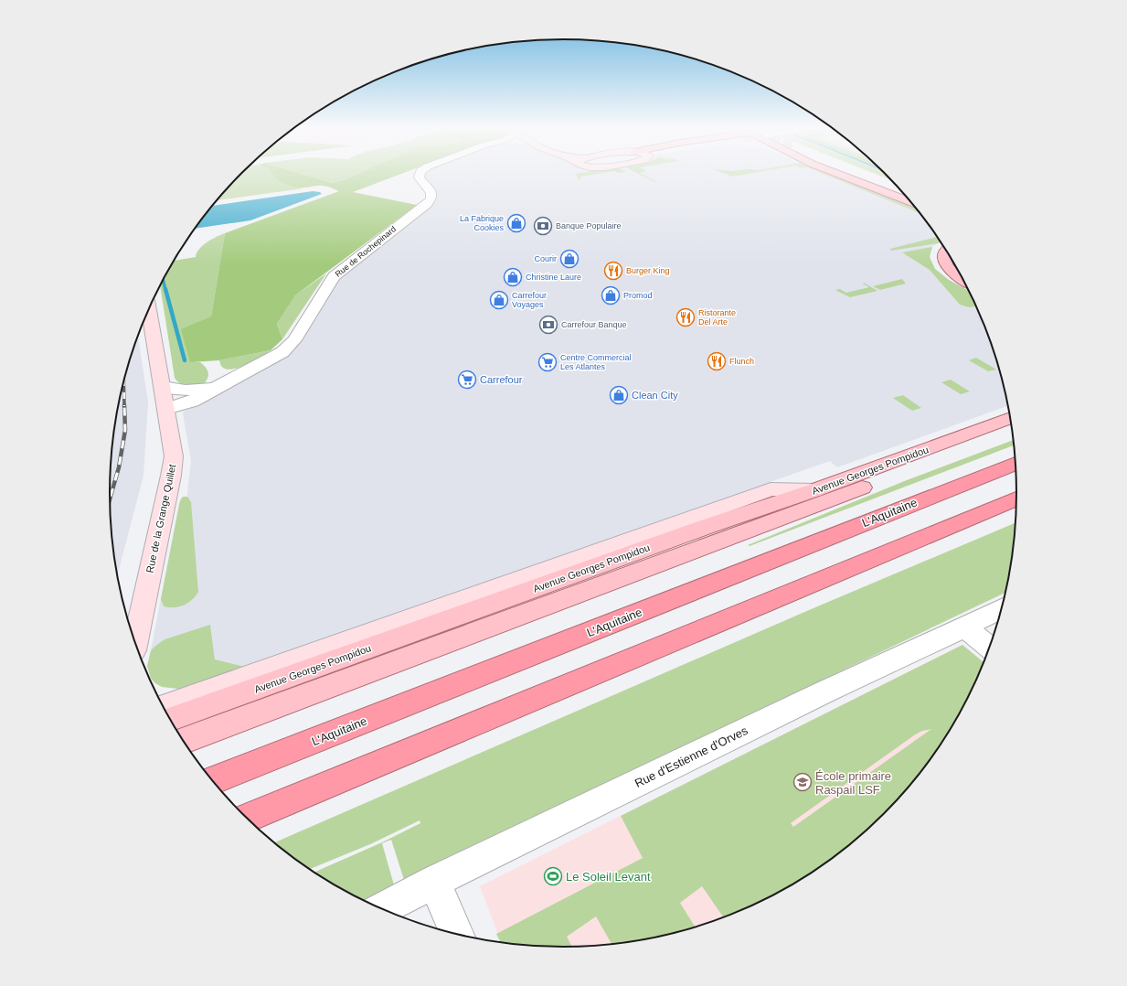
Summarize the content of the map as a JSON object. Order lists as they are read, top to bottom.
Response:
{
  "streets": {
    "highway": ["L'Aquitaine"],
    "main road": ["Avenue Georges Pompidou"],
    "street": ["Rue de Rochepinard", "Rue de la Grange Quillet", "Rue d'Estienne d'Orves"]
  },
  "places": {
    "shop": [
      "La Fabrique Cookies",
      "Courir",
      "Christine Laure",
      "Promod",
      "Carrefour Voyages",
      "Clean City"
    ],
    "bank": ["Banque Populaire", "Carrefour Banque"],
    "restaurant": ["Burger King", "Ristorante Del Arte", "Flunch"],
    "supermarket": ["Centre Commercial Les Atlantes", "Carrefour"],
    "school or university": ["École primaire Raspail LSF"],
    "sports": ["Le Soleil Levant"]
  }
}
